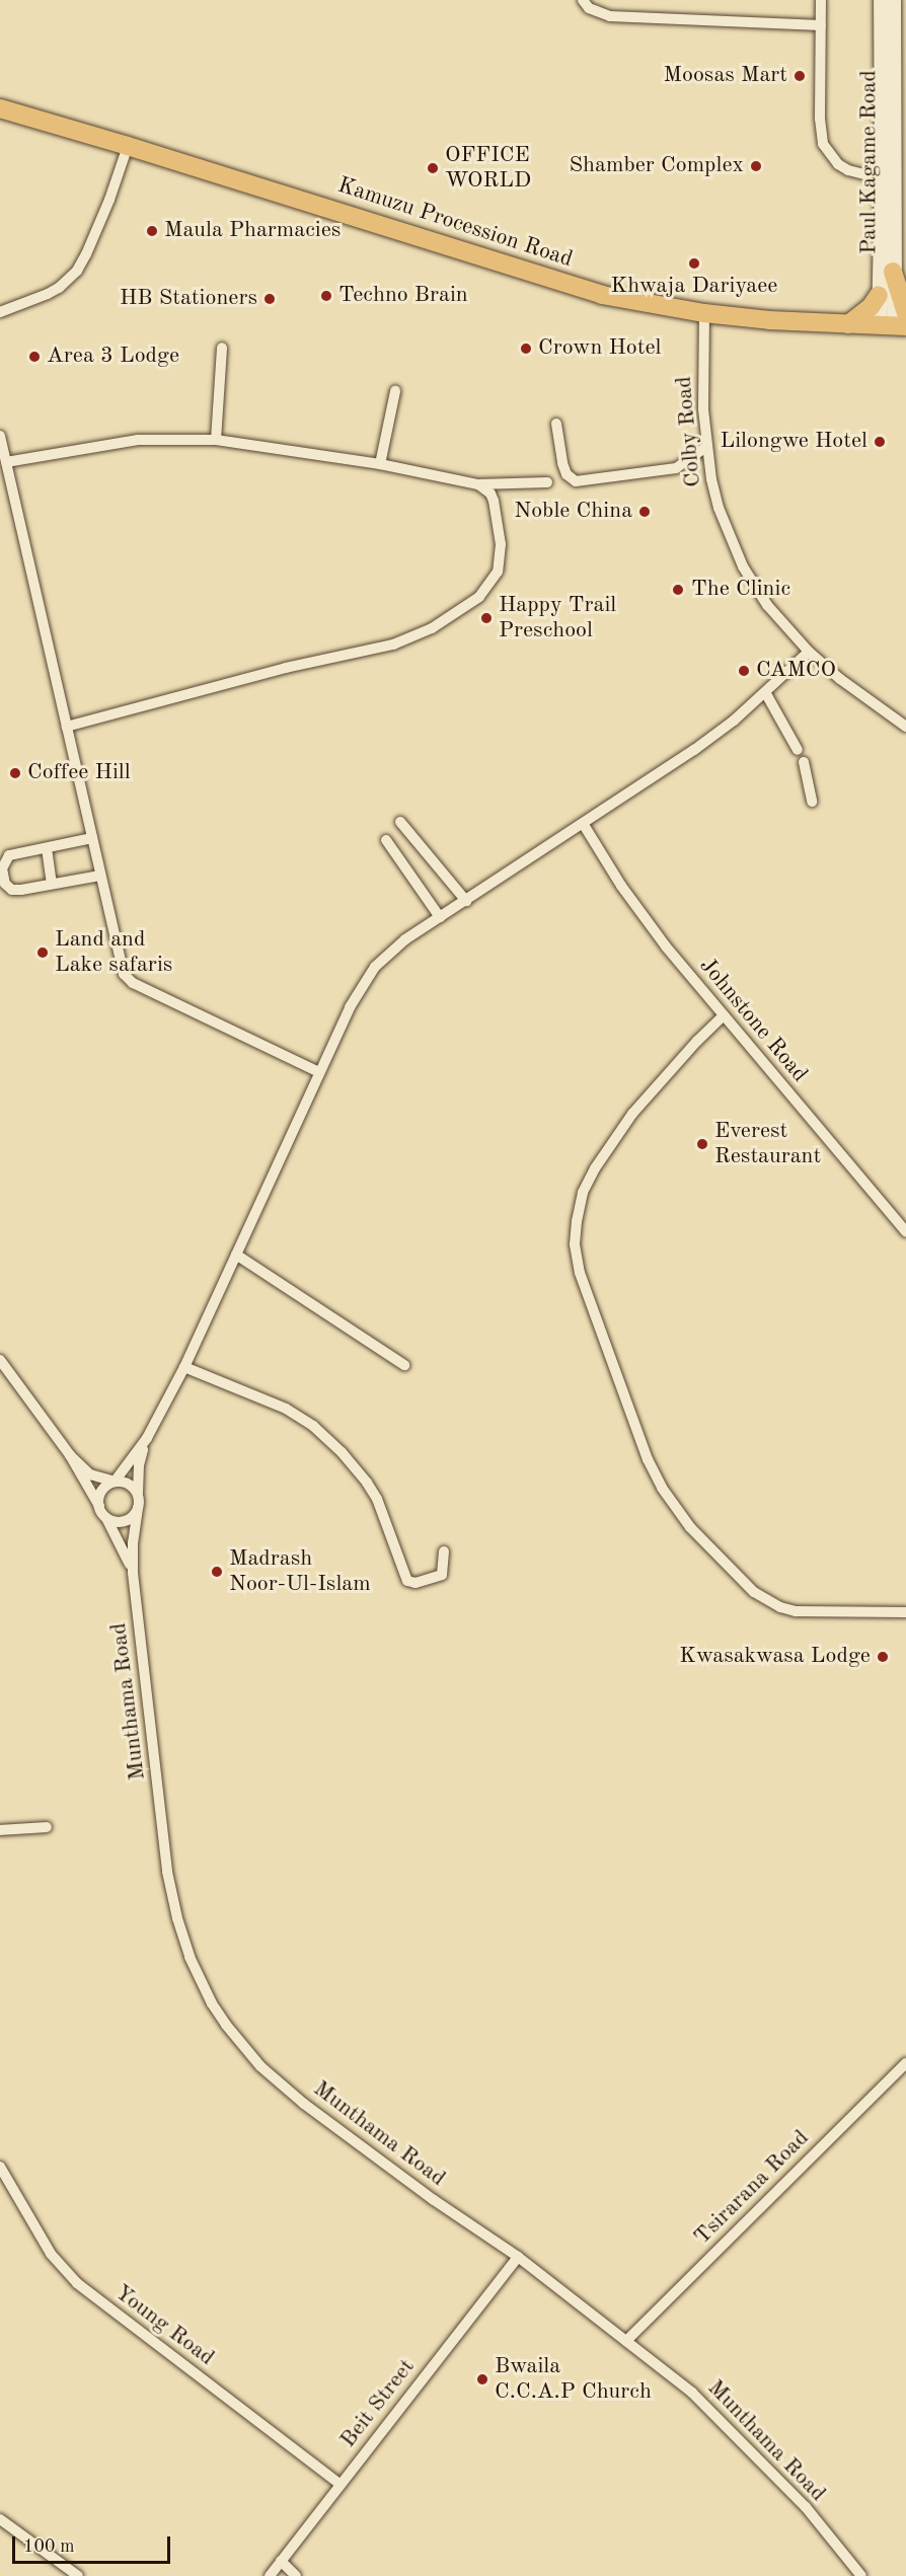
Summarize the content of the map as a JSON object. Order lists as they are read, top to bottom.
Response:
{
  "streets": {
    "highway": ["Kamuzu Procession Road"],
    "main road": ["Paul Kagame Road"],
    "street": [
      "Colby Road",
      "Johnstone Road",
      "Munthama Road",
      "Tsirarana Road",
      "Young Road",
      "Beit Street"
    ]
  },
  "crossings": [
    ["Kamuzu Procession Road", "Colby Road"],
    ["Munthama Road", "Tsirarana Road"],
    ["Munthama Road", "Beit Street"],
    ["Young Road", "Beit Street"]
  ],
  "places": [
    "Moosas Mart",
    "Shamber Complex",
    "OFFICE WORLD",
    "Maula Pharmacies",
    "Khwaja Dariyaee",
    "Techno Brain",
    "HB Stationers",
    "Crown Hotel",
    "Area 3 Lodge",
    "Lilongwe Hotel",
    "Noble China",
    "The Clinic",
    "Happy Trail Preschool",
    "CAMCO",
    "Coffee Hill",
    "Land and Lake safaris",
    "Everest Restaurant",
    "Madrash Noor-Ul-Islam",
    "Kwasakwasa Lodge",
    "Bwaila C.C.A.P Church"
  ],
  "scale_bar": "100 m"
}
